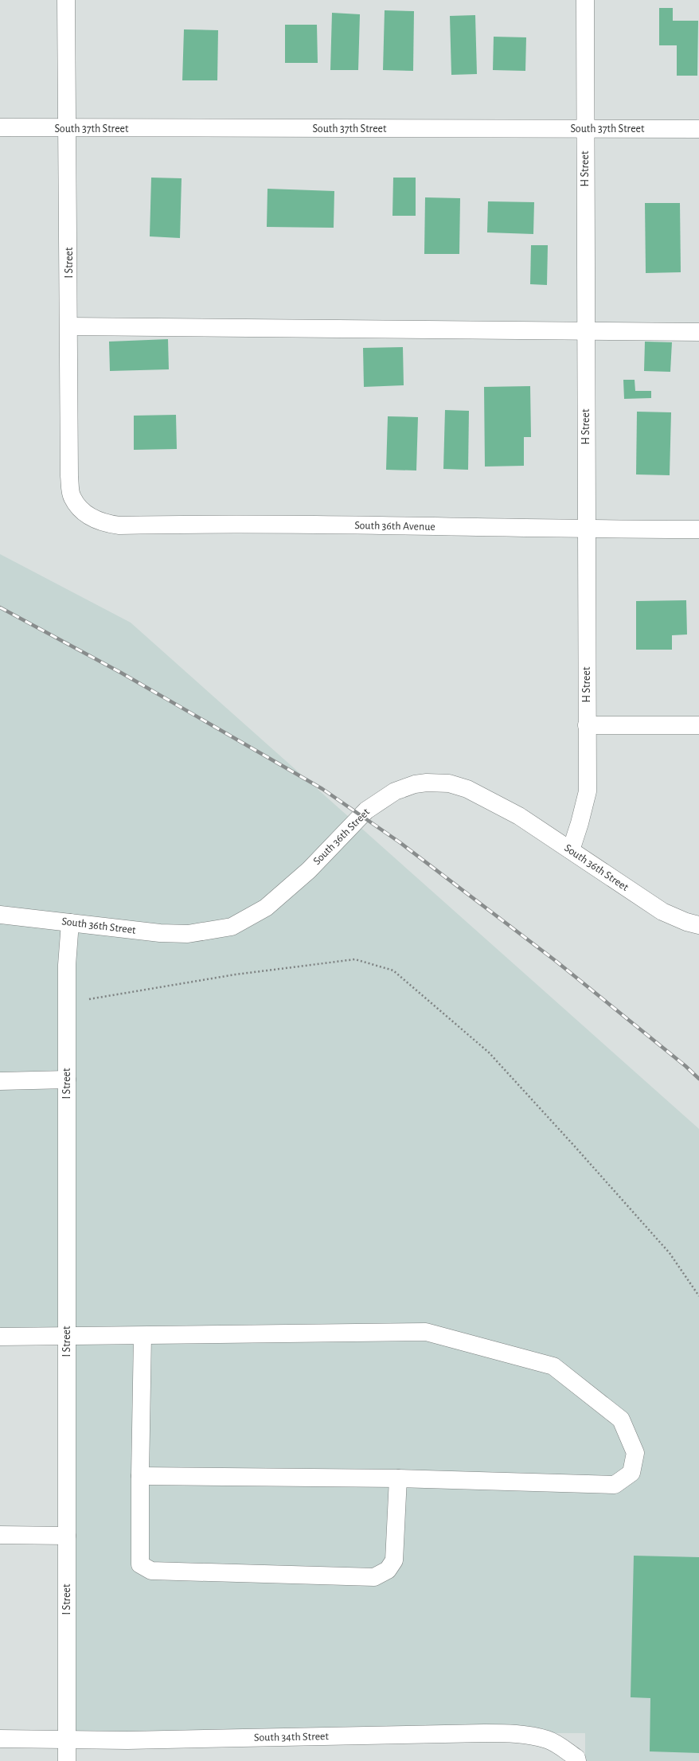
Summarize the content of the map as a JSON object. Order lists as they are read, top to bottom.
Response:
{
  "streets": {
    "street": [
      "South 37th Street",
      "H Street",
      "I Street",
      "South 36th Avenue",
      "South 36th Street",
      "South 34th Street"
    ]
  },
  "crossings": [
    ["South 37th Street", "H Street"],
    ["South 37th Street", "I Street"],
    ["H Street", "South 36th Avenue"],
    ["H Street", "South 36th Street"],
    ["I Street", "South 36th Avenue"],
    ["I Street", "South 36th Street"],
    ["I Street", "South 34th Street"]
  ]
}
